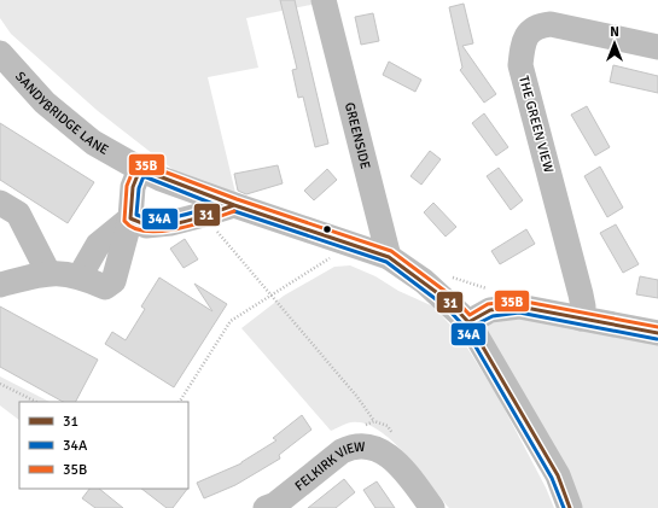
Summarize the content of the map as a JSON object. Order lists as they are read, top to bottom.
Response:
{
  "streets": {
    "street": [
      "SANDYBRIDGE LANE",
      "THE GREEN VIEW",
      "GREENSIDE",
      "FELKIRK VIEW"
    ]
  },
  "crossings": [
    ["SANDYBRIDGE LANE", "GREENSIDE"]
  ],
  "lines": ["transit line 35B", "transit line 31", "transit line 34A"],
  "legend": ["31", "34A", "35B"],
  "north": "top"
}
